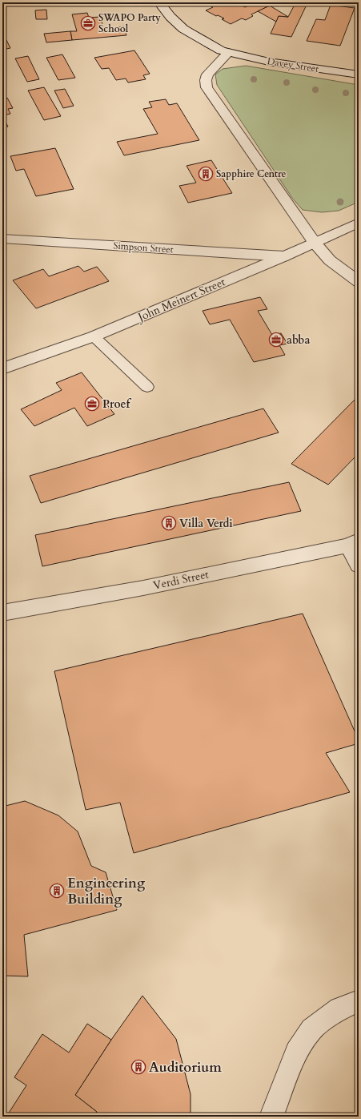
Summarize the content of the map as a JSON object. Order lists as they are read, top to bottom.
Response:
{
  "streets": {
    "street": [
      "Davey Street",
      "Simpson Street",
      "John Meinert Street",
      "Verdi Street"
    ]
  },
  "crossings": [
    ["Simpson Street", "John Meinert Street"]
  ],
  "places": {
    "office": ["SWAPO Party School", "abba", "Proef"],
    "building": [
      "Sapphire Centre",
      "Villa Verdi",
      "Engineering Building",
      "Auditorium"
    ]
  }
}
